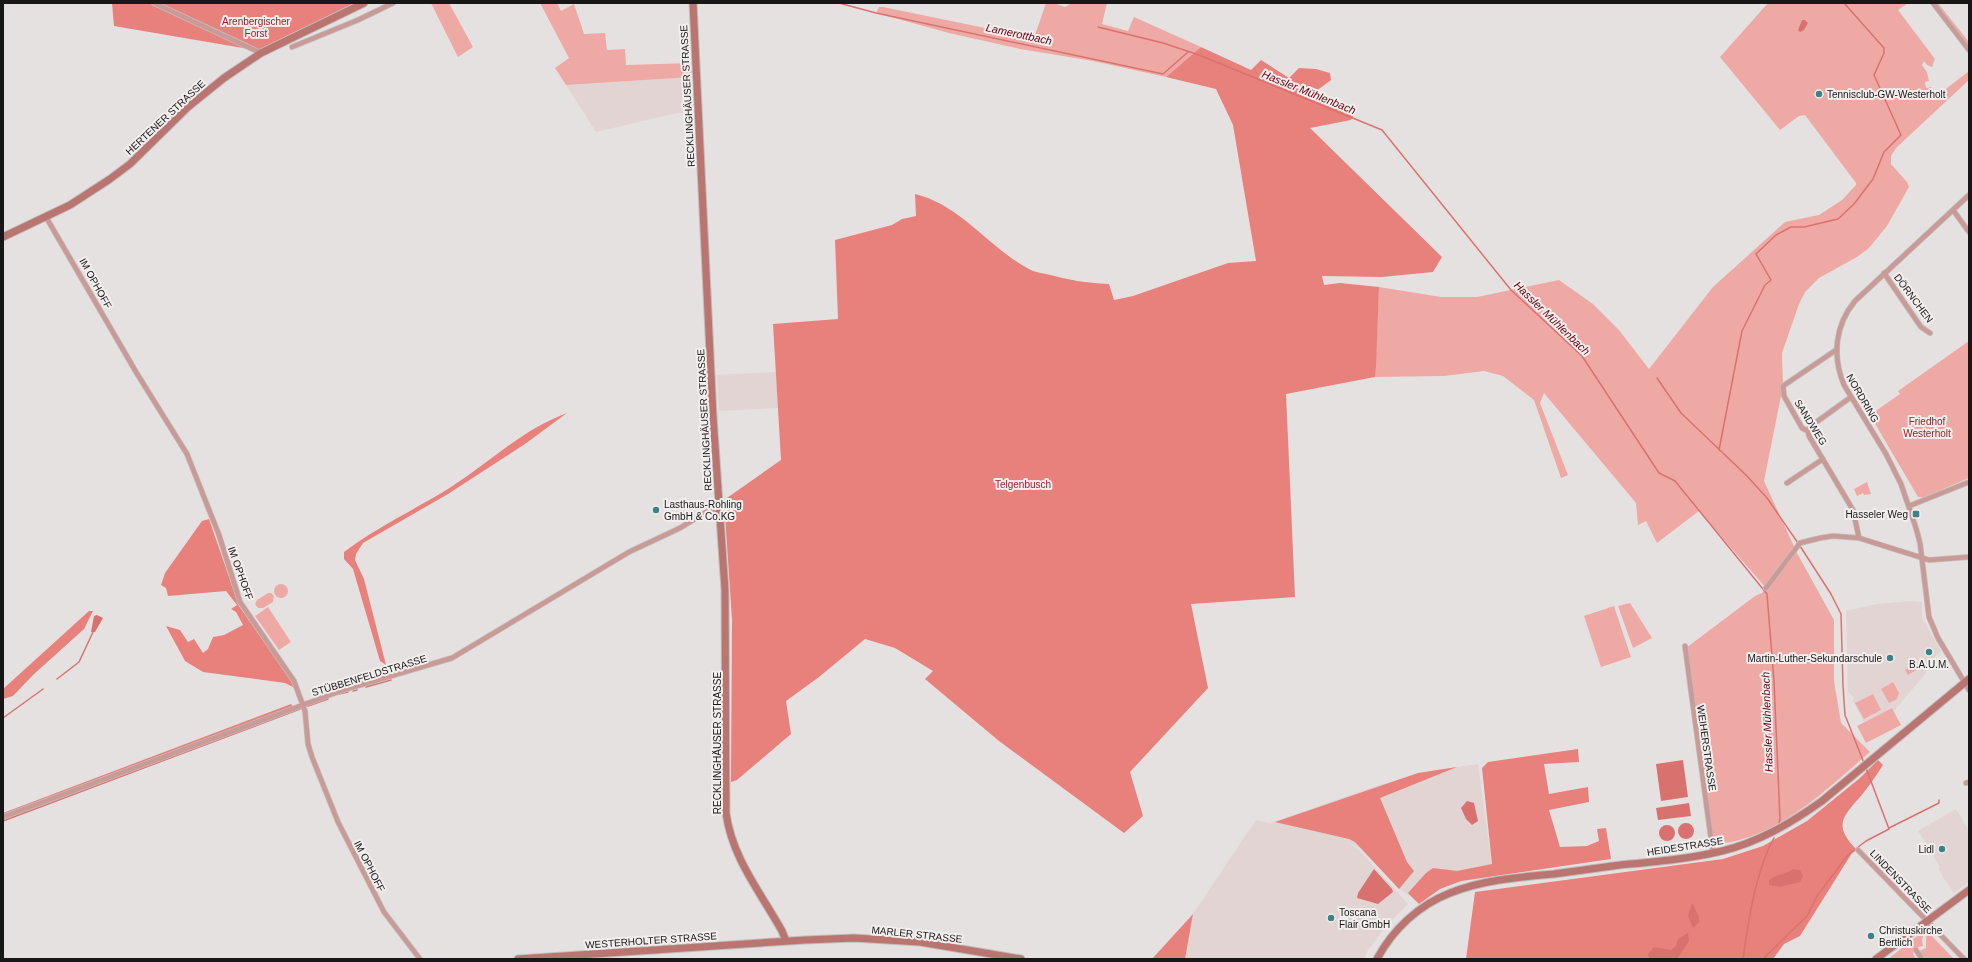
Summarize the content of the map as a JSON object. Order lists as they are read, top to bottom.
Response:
{
  "streets": {
    "main road": [
      "RECKLINGHÄUSER STRASSE",
      "HERTENER STRASSE",
      "HEIDESTRASSE",
      "MARLER STRASSE",
      "WESTERHOLTER STRASSE"
    ],
    "street": [
      "IM OPHOFF",
      "DÖRNCHEN",
      "NORDRING",
      "SANDWEG",
      "STÜBBENFELDSTRASSE",
      "WEIHERSTRASSE",
      "LINDENSTRASSE"
    ]
  },
  "crossings": [
    ["RECKLINGHÄUSER STRASSE", "STÜBBENFELDSTRASSE"],
    ["RECKLINGHÄUSER STRASSE", "MARLER STRASSE"],
    ["RECKLINGHÄUSER STRASSE", "WESTERHOLTER STRASSE"],
    ["HERTENER STRASSE", "IM OPHOFF"],
    ["IM OPHOFF", "STÜBBENFELDSTRASSE"],
    ["DÖRNCHEN", "NORDRING"],
    ["NORDRING", "SANDWEG"],
    ["NORDRING", "HEIDESTRASSE"],
    ["WEIHERSTRASSE", "HEIDESTRASSE"],
    ["MARLER STRASSE", "WESTERHOLTER STRASSE"]
  ],
  "water": ["Lamerottbach", "Hassler Mühlenbach"],
  "parks": ["Arenbergischer Forst", "Friedhof Westerholt", "Telgenbusch"],
  "places": {
    "other": [
      "Tennisclub-GW-Westerholt",
      "Lasthaus-Rohling GmbH & Co.KG",
      "B.A.U.M.",
      "Martin-Luther-Sekundarschule",
      "Lidl",
      "Toscana Flair GmbH",
      "Christuskirche Bertlich"
    ],
    "transit": ["Hasseler Weg"]
  }
}
